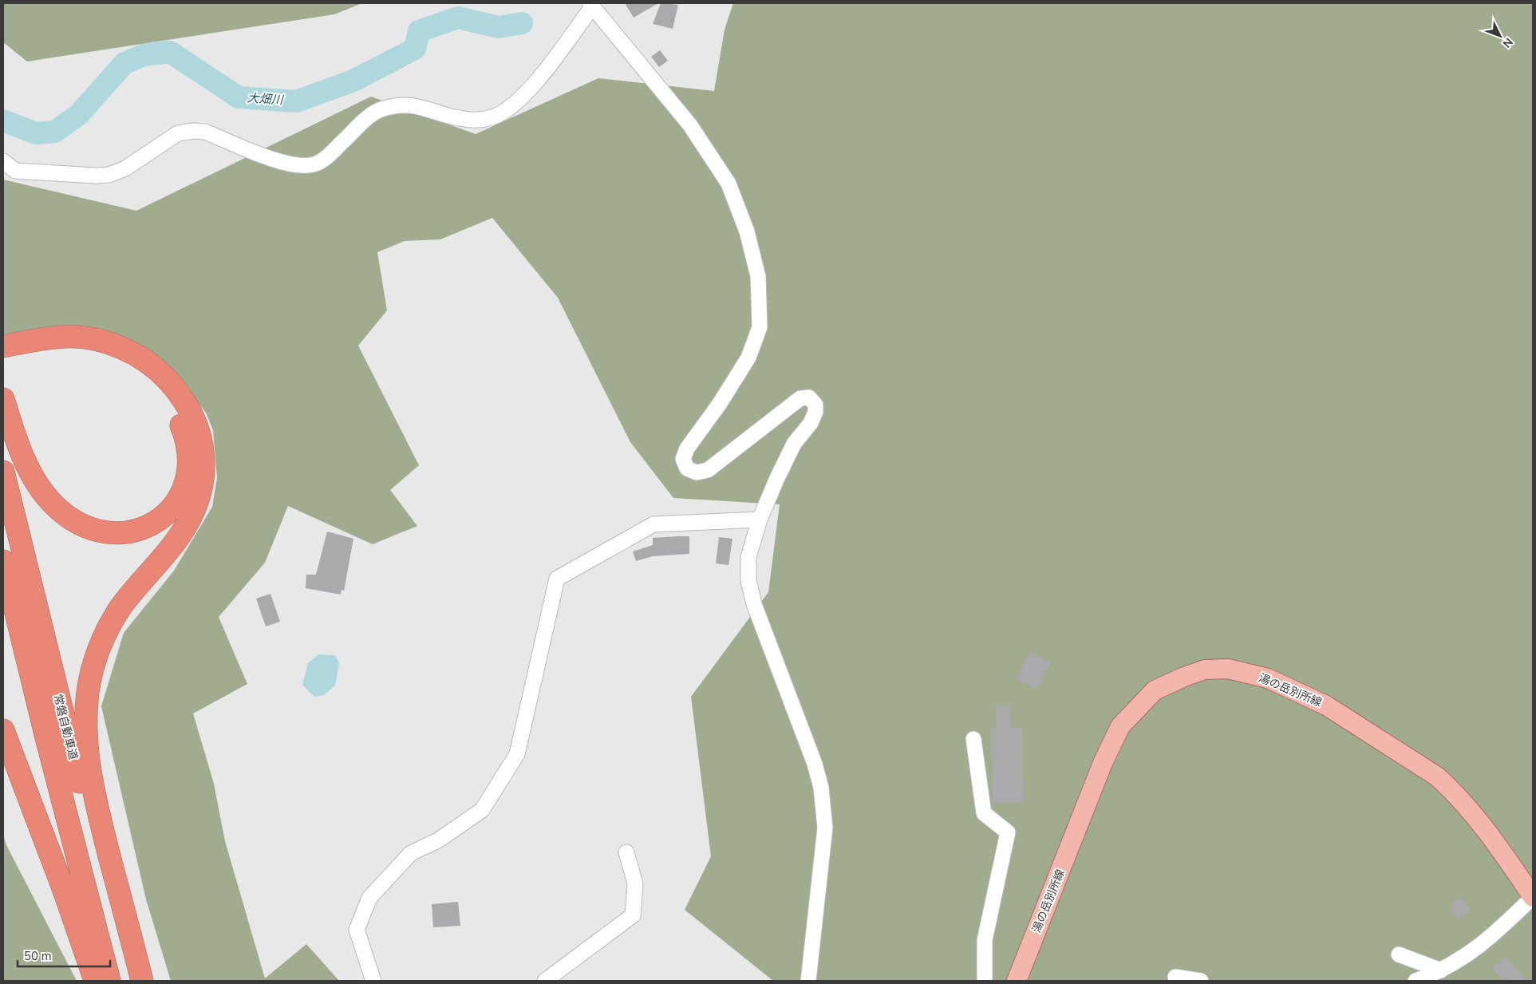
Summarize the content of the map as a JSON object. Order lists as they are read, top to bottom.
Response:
{
  "streets": {
    "highway": ["常磐自動車道"],
    "main road": ["湯の岳別所線"]
  },
  "water": ["大畑川"],
  "scale_bar": "50 m",
  "north": "bottom right"
}
